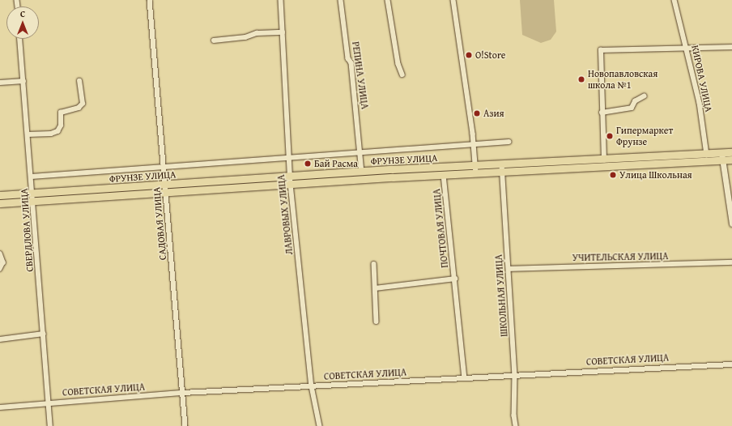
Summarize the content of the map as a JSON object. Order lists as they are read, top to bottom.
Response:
{
  "streets": {
    "main road": ["ФРУНЗЕ УЛИЦА"],
    "street": [
      "РЕПИНА УЛИЦА",
      "КИРОВА УЛИЦА",
      "ЛАВРОВЫХ УЛИЦА",
      "САДОВАЯ УЛИЦА",
      "ПОЧТОВАЯ УЛИЦА",
      "СВЕРДЛОВА УЛИЦА",
      "УЧИТЕЛЬСКАЯ УЛИЦА",
      "ШКОЛЬНАЯ УЛИЦА",
      "СОВЕТСКАЯ УЛИЦА"
    ]
  },
  "crossings": [
    ["РЕПИНА УЛИЦА", "ФРУНЗЕ УЛИЦА"],
    ["КИРОВА УЛИЦА", "ФРУНЗЕ УЛИЦА"],
    ["ФРУНЗЕ УЛИЦА", "ЛАВРОВЫХ УЛИЦА"],
    ["ФРУНЗЕ УЛИЦА", "САДОВАЯ УЛИЦА"],
    ["ФРУНЗЕ УЛИЦА", "ПОЧТОВАЯ УЛИЦА"],
    ["ФРУНЗЕ УЛИЦА", "СВЕРДЛОВА УЛИЦА"],
    ["ФРУНЗЕ УЛИЦА", "ШКОЛЬНАЯ УЛИЦА"],
    ["ЛАВРОВЫХ УЛИЦА", "СОВЕТСКАЯ УЛИЦА"],
    ["САДОВАЯ УЛИЦА", "СОВЕТСКАЯ УЛИЦА"],
    ["ПОЧТОВАЯ УЛИЦА", "СОВЕТСКАЯ УЛИЦА"],
    ["СВЕРДЛОВА УЛИЦА", "СОВЕТСКАЯ УЛИЦА"],
    ["УЧИТЕЛЬСКАЯ УЛИЦА", "ШКОЛЬНАЯ УЛИЦА"],
    ["ШКОЛЬНАЯ УЛИЦА", "СОВЕТСКАЯ УЛИЦА"]
  ],
  "places": [
    "O!Store",
    "Новопавловская школа №1",
    "Азия",
    "Гипермаркет Фрунзе",
    "Бай Расма",
    "Улица Школьная"
  ],
  "north": "top"
}
